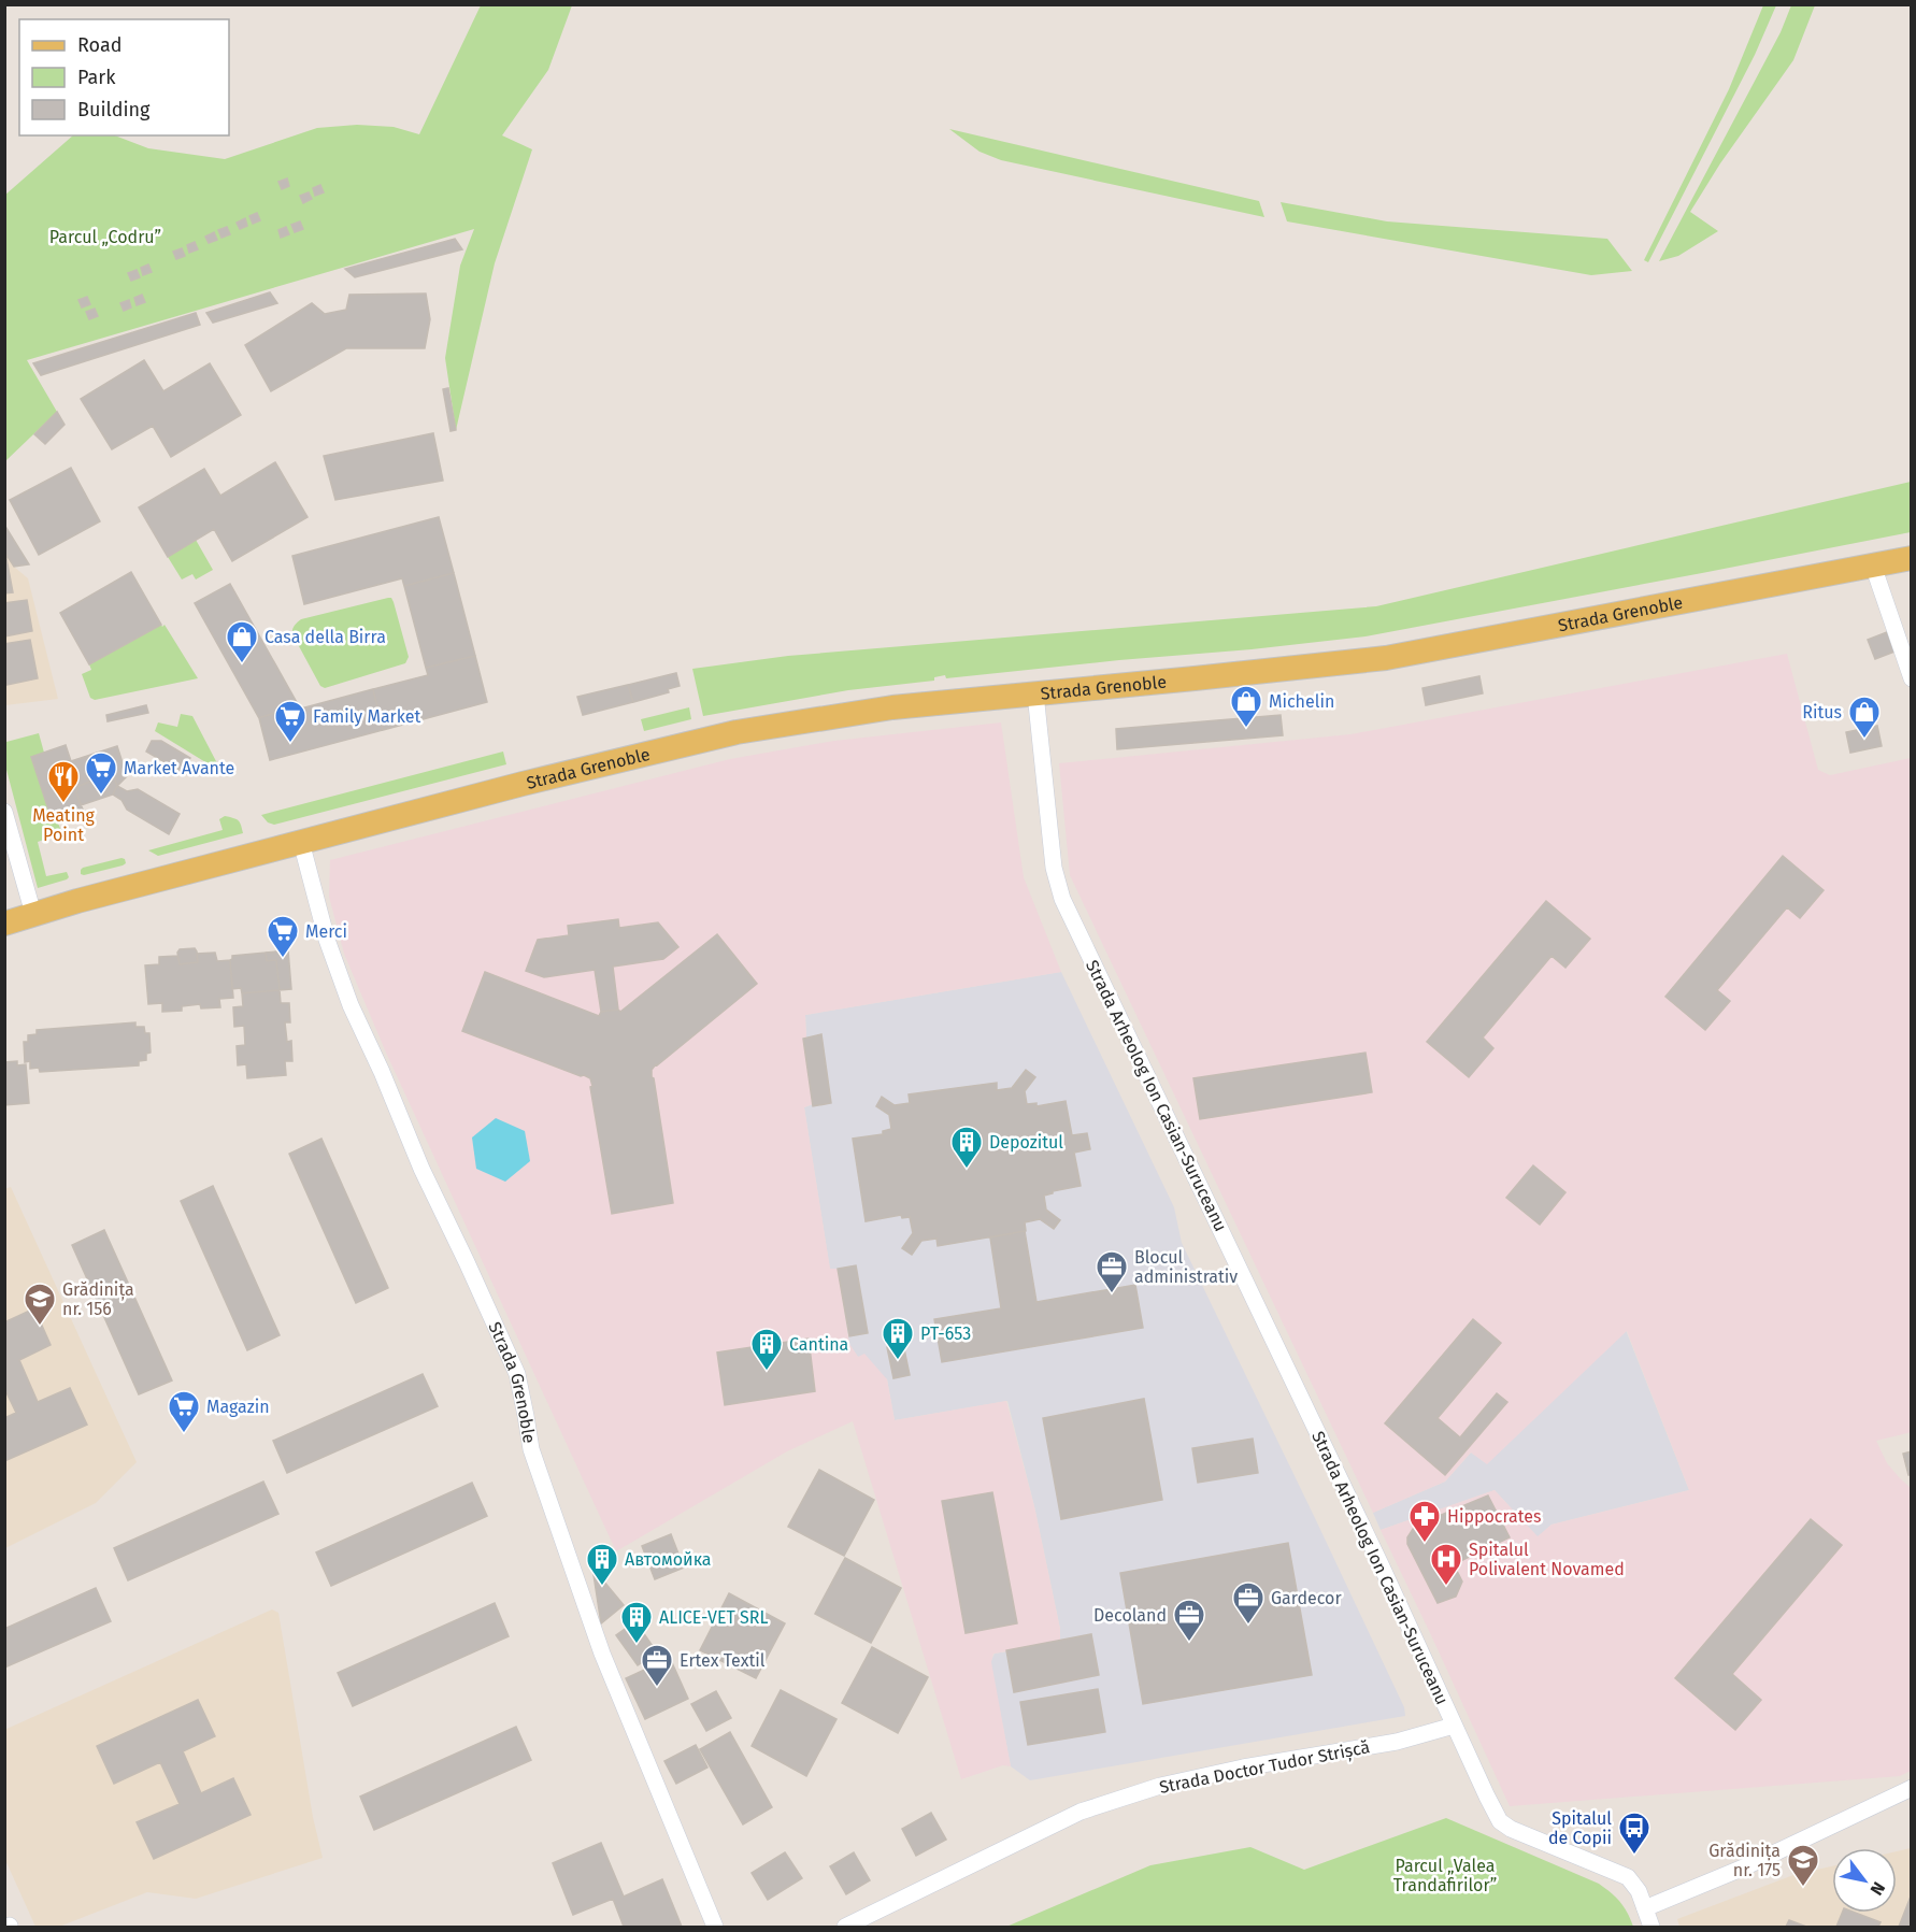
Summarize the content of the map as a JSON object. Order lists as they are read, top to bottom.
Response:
{
  "streets": {
    "main road": ["Strada Grenoble"],
    "street": ["Strada Arheolog Ion Casian-Suruceanu", "Strada Doctor Tudor Strișcă"]
  },
  "crossings": [
    ["Strada Grenoble", "Strada Arheolog Ion Casian-Suruceanu"],
    ["Strada Arheolog Ion Casian-Suruceanu", "Strada Doctor Tudor Strișcă"]
  ],
  "parks": ["Parcul „Codru”", "Parcul „Valea Trandafirilor”"],
  "places": {
    "shop": ["Casa della Birra", "Michelin", "Ritus"],
    "supermarket": [
      "Family Market",
      "Market Avante",
      "Merci",
      "Magazin"
    ],
    "restaurant": ["Meating Point"],
    "building": [
      "Depozitul",
      "PT-653",
      "Cantina",
      "Автомойка",
      "ALICE-VET SRL"
    ],
    "office": [
      "Blocul administrativ",
      "Gardecor",
      "Decoland",
      "Ertex Textil"
    ],
    "school or university": ["Grădinița nr. 156", "Grădinița nr. 175"],
    "pharmacy": ["Hippocrates"],
    "hospital": ["Spitalul Polivalent Novamed"],
    "bus stop": ["Spitalul de Copii"]
  },
  "legend": ["Road", "Park", "Building"],
  "north": "bottom right"
}
